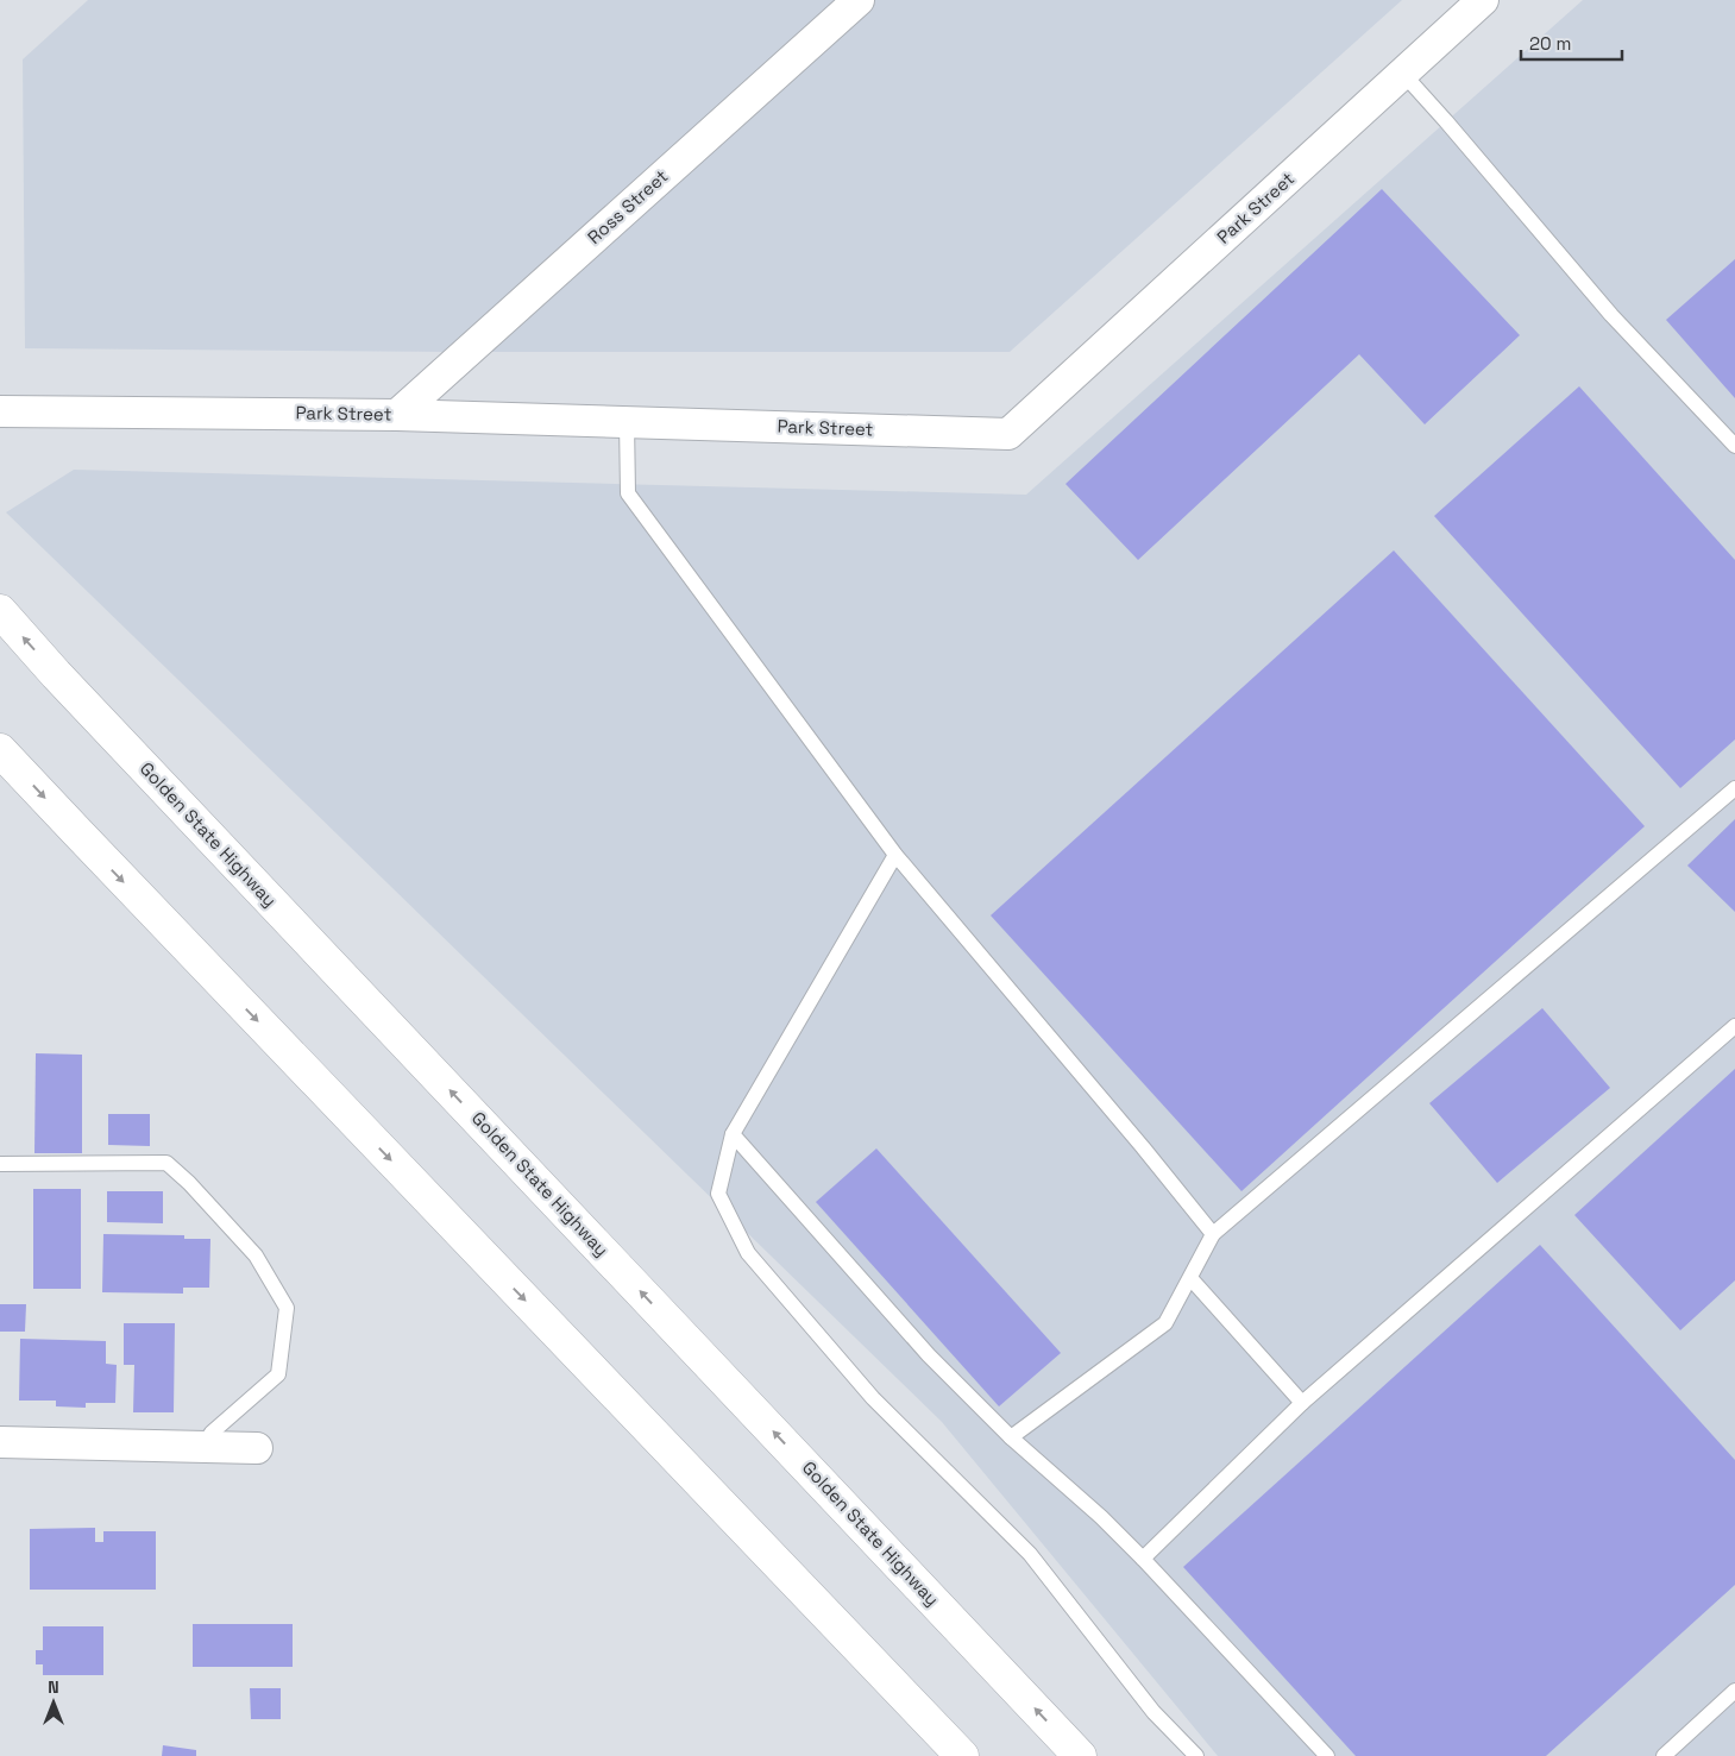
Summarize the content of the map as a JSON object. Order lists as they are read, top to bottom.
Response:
{
  "streets": {
    "highway": ["Golden State Highway"],
    "street": ["Ross Street", "Park Street"]
  },
  "crossings": [
    ["Ross Street", "Park Street"]
  ],
  "scale_bar": "20 m",
  "north": "top"
}
